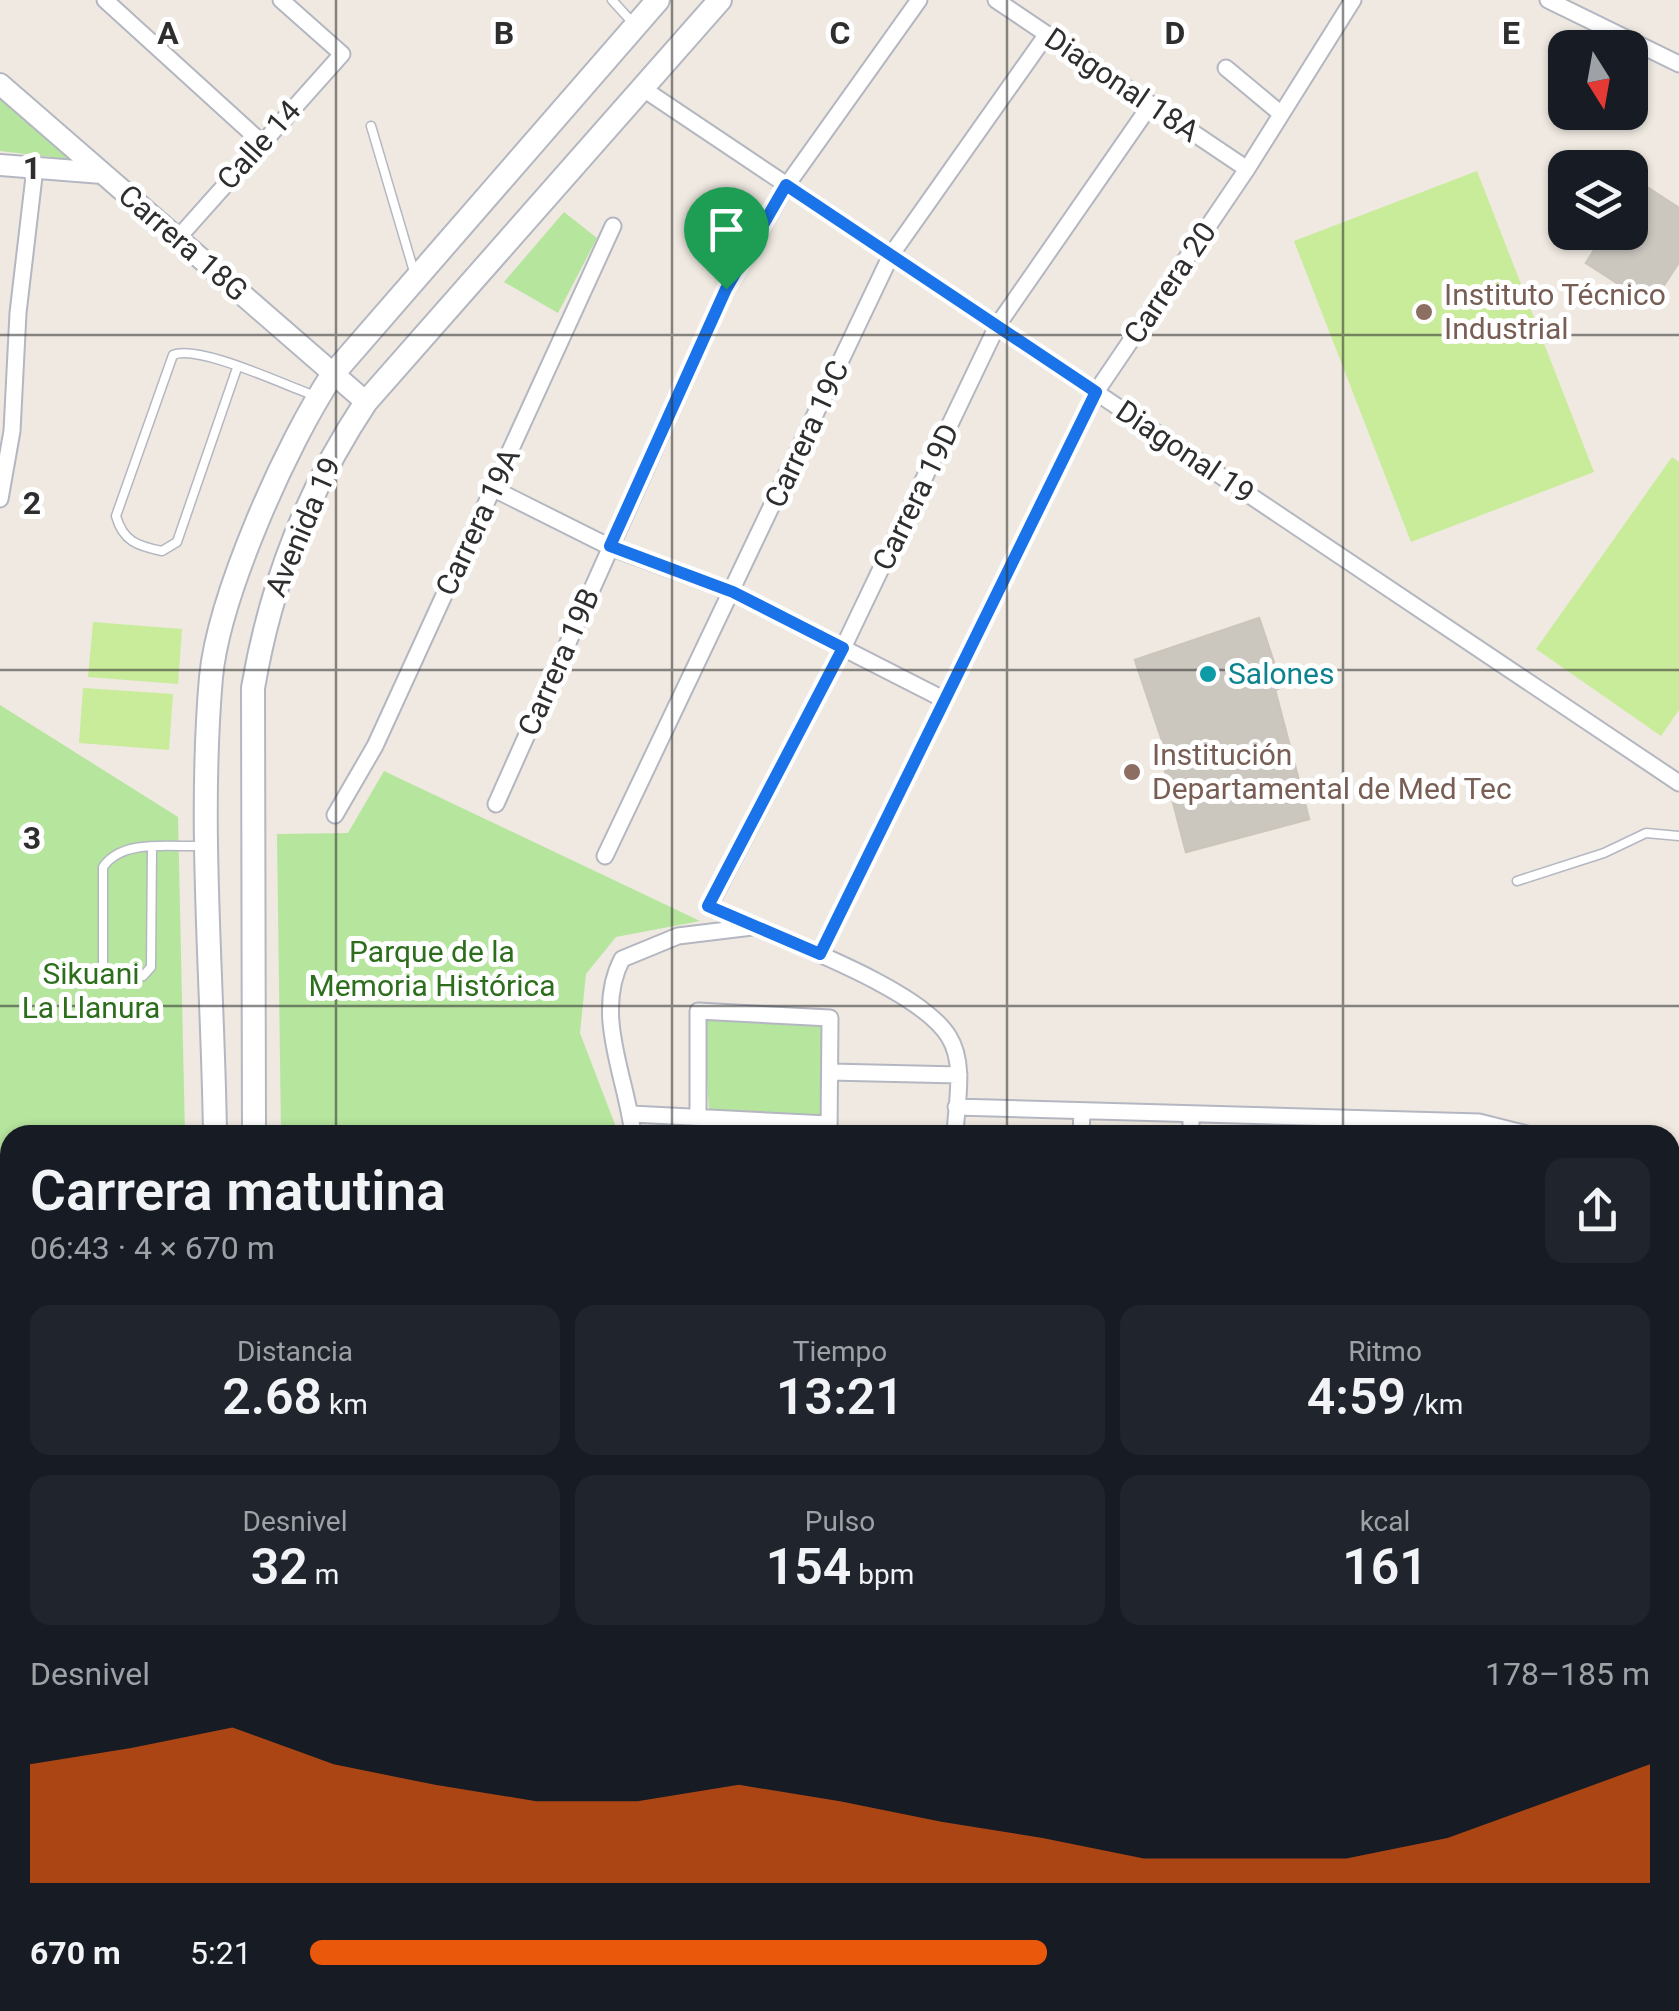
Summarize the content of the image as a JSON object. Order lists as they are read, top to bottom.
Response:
{
  "streets": {
    "main road": ["Avenida 19"],
    "street": [
      "Diagonal 18A",
      "Calle 14",
      "Carrera 18G",
      "Carrera 20",
      "Carrera 19C",
      "Diagonal 19",
      "Carrera 19D",
      "Carrera 19A",
      "Carrera 19B"
    ]
  },
  "crossings": [
    ["Diagonal 18A", "Carrera 20"],
    ["Diagonal 18A", "Carrera 19C"],
    ["Diagonal 18A", "Carrera 19D"],
    ["Calle 14", "Carrera 18G"],
    ["Carrera 18G", "Avenida 19"],
    ["Carrera 20", "Diagonal 19"],
    ["Carrera 19C", "Diagonal 19"],
    ["Diagonal 19", "Carrera 19D"],
    ["Diagonal 19", "Avenida 19"],
    ["Diagonal 19", "Carrera 19B"]
  ],
  "parks": ["Parque de la Memoria Histórica", "Sikuani La Llanura"],
  "places": ["Instituto Técnico Industrial", "Salones", "Institución Departamental de Med Tec"],
  "north": "bottom",
  "page": {
    "heading": ["Carrera matutina", "06:43 · 4 × 670 m"],
    "stats": [
      ["Distancia", "2.68 km"],
      ["Tiempo", "13:21"],
      ["Ritmo", "4:59 /km"],
      ["Desnivel", "32 m"],
      ["Pulso", "154 bpm"],
      ["kcal", "161"]
    ],
    "chart": ["Desnivel", "178–185 m"],
    "list": [
      {
        "name": "670 m",
        "note": "5:21"
      }
    ]
  },
  "grid": {
    "columns": [
      "A",
      "B",
      "C",
      "D",
      "E"
    ],
    "rows": ["1", "2", "3"]
  }
}
